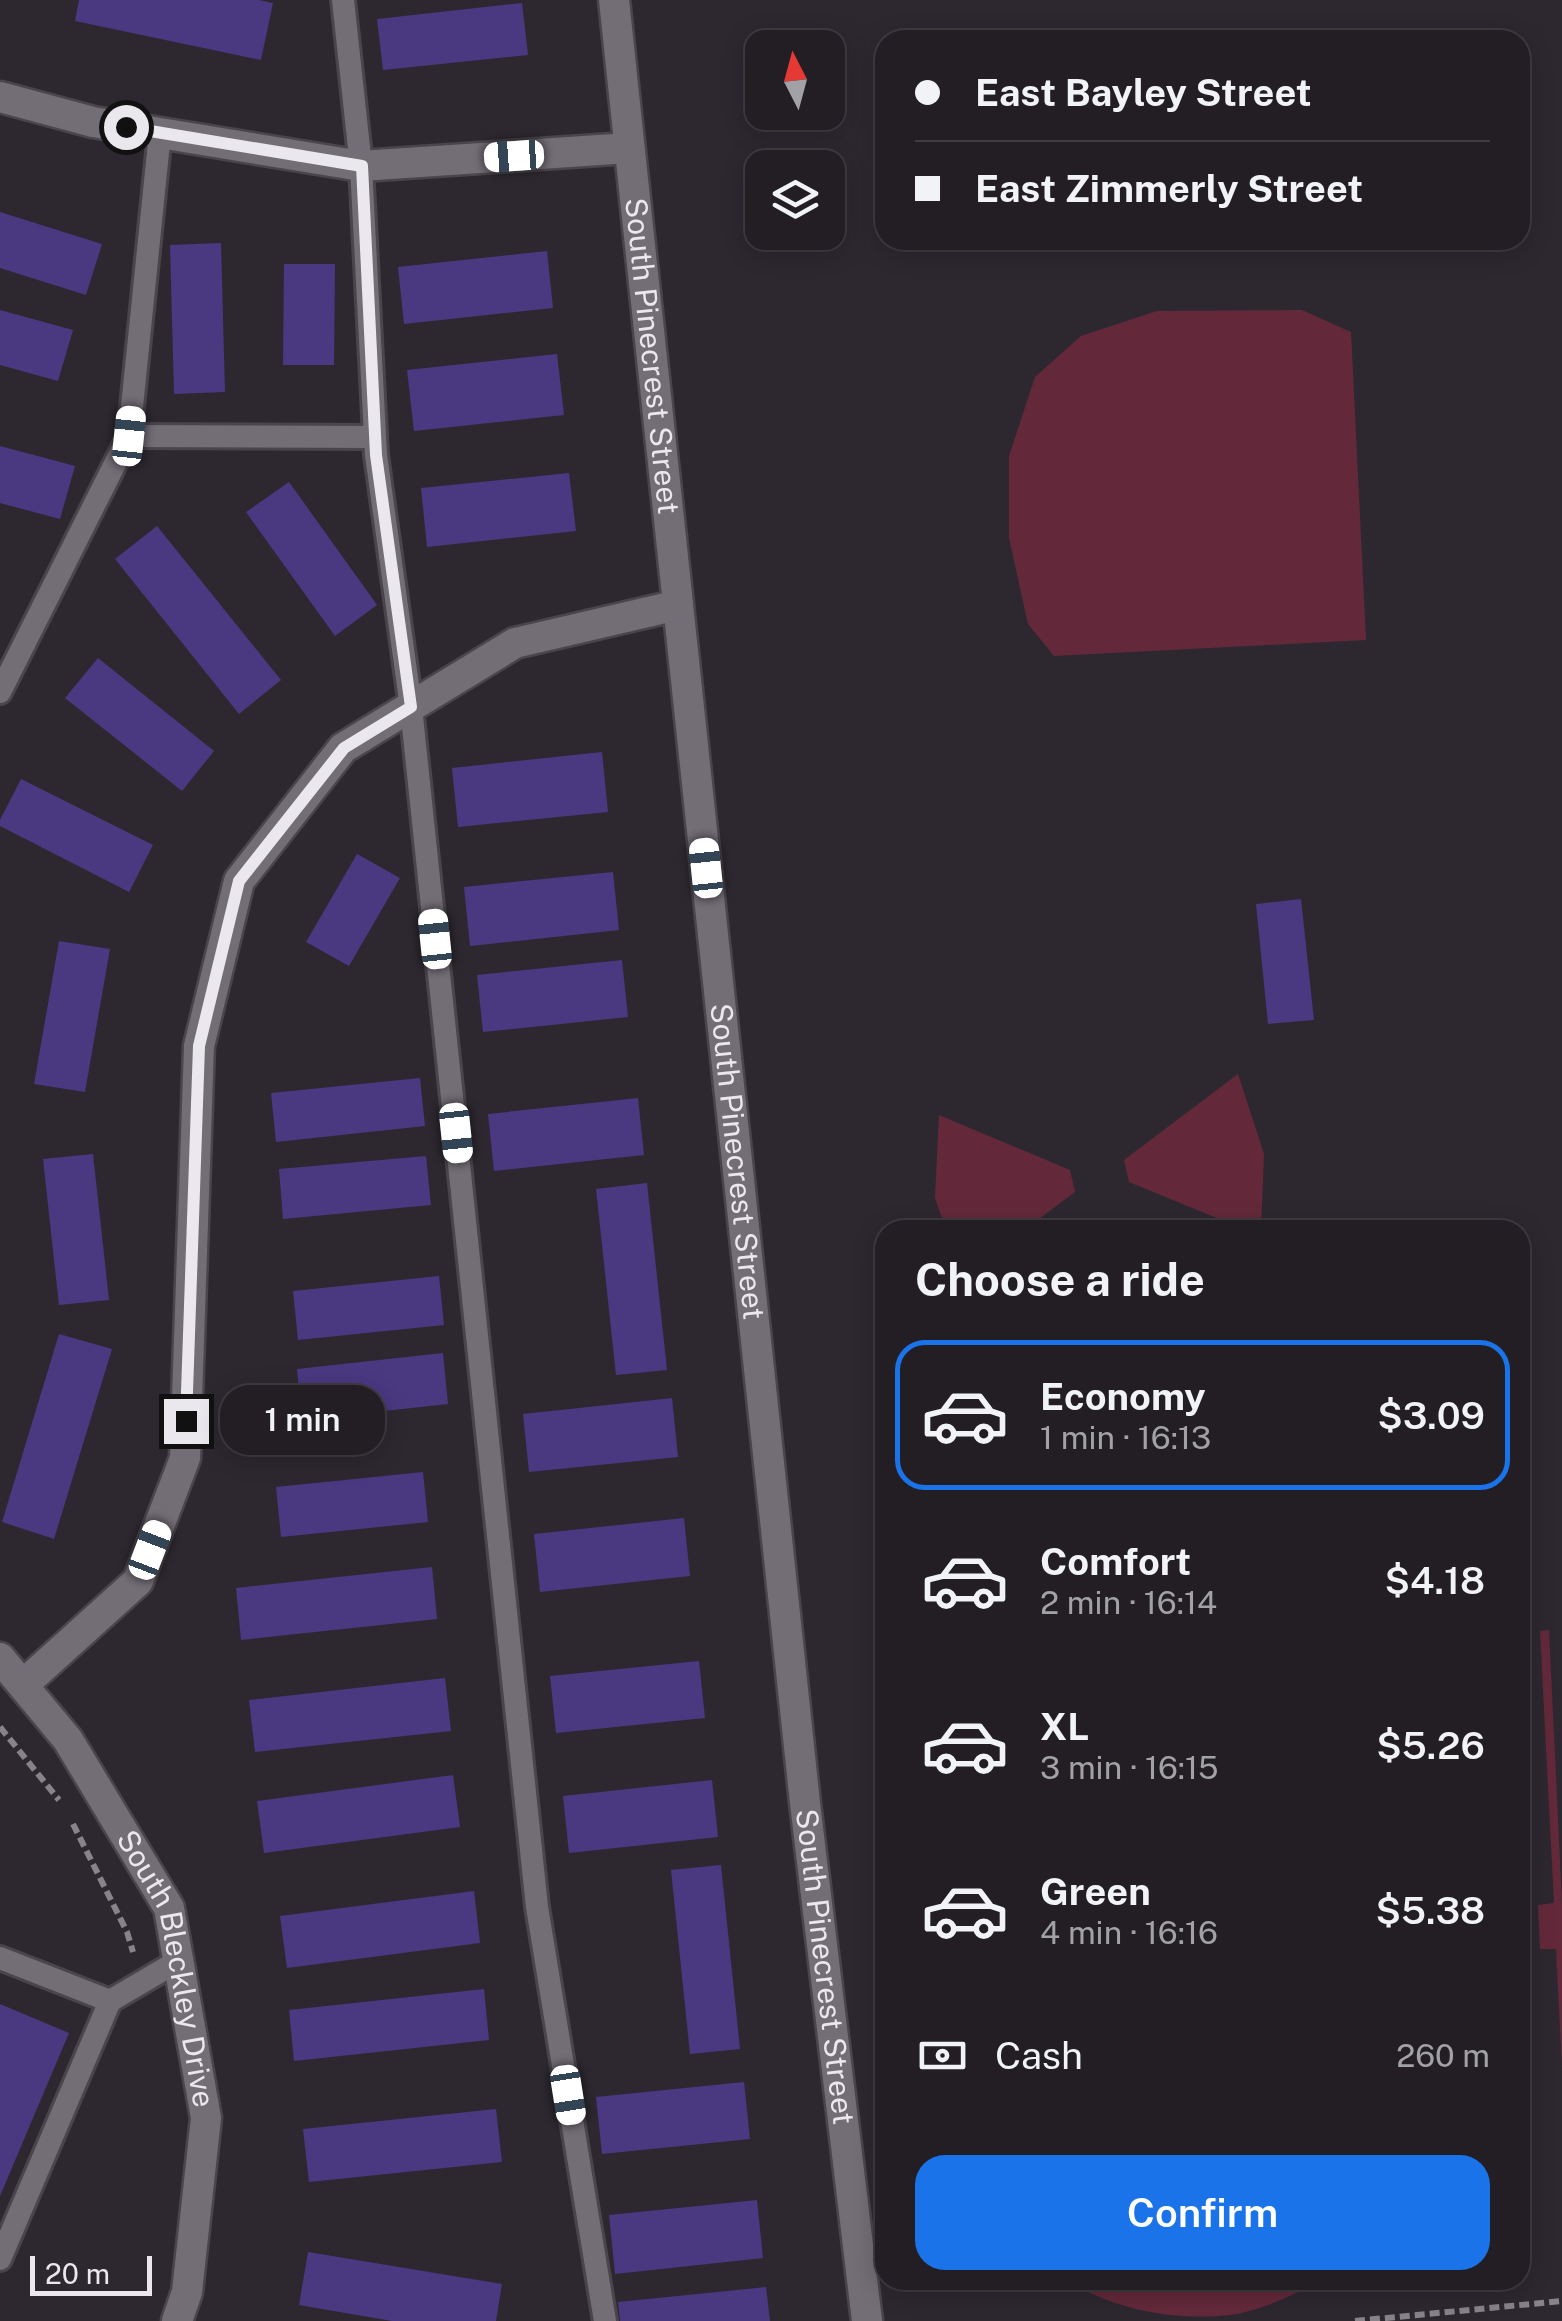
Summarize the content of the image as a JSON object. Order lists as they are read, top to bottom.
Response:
{
  "streets": {
    "street": ["South Pinecrest Street", "South Bleckley Drive"]
  },
  "scale_bar": "20 m",
  "north": "top",
  "page": {
    "banner": ["East Bayley Street", "East Zimmerly Street"],
    "heading": "Choose a ride",
    "list": [
      {
        "name": "Economy",
        "note": "1 min · 16:13",
        "value": "$3.09"
      },
      {
        "name": "Comfort",
        "note": "2 min · 16:14",
        "value": "$4.18"
      },
      {
        "name": "XL",
        "note": "3 min · 16:15",
        "value": "$5.26"
      },
      {
        "name": "Green",
        "note": "4 min · 16:16",
        "value": "$5.38"
      }
    ],
    "bubble": "1 min",
    "pay": ["Cash", "260 m"],
    "buttons": "Confirm",
    "scale": "20 m"
  }
}
